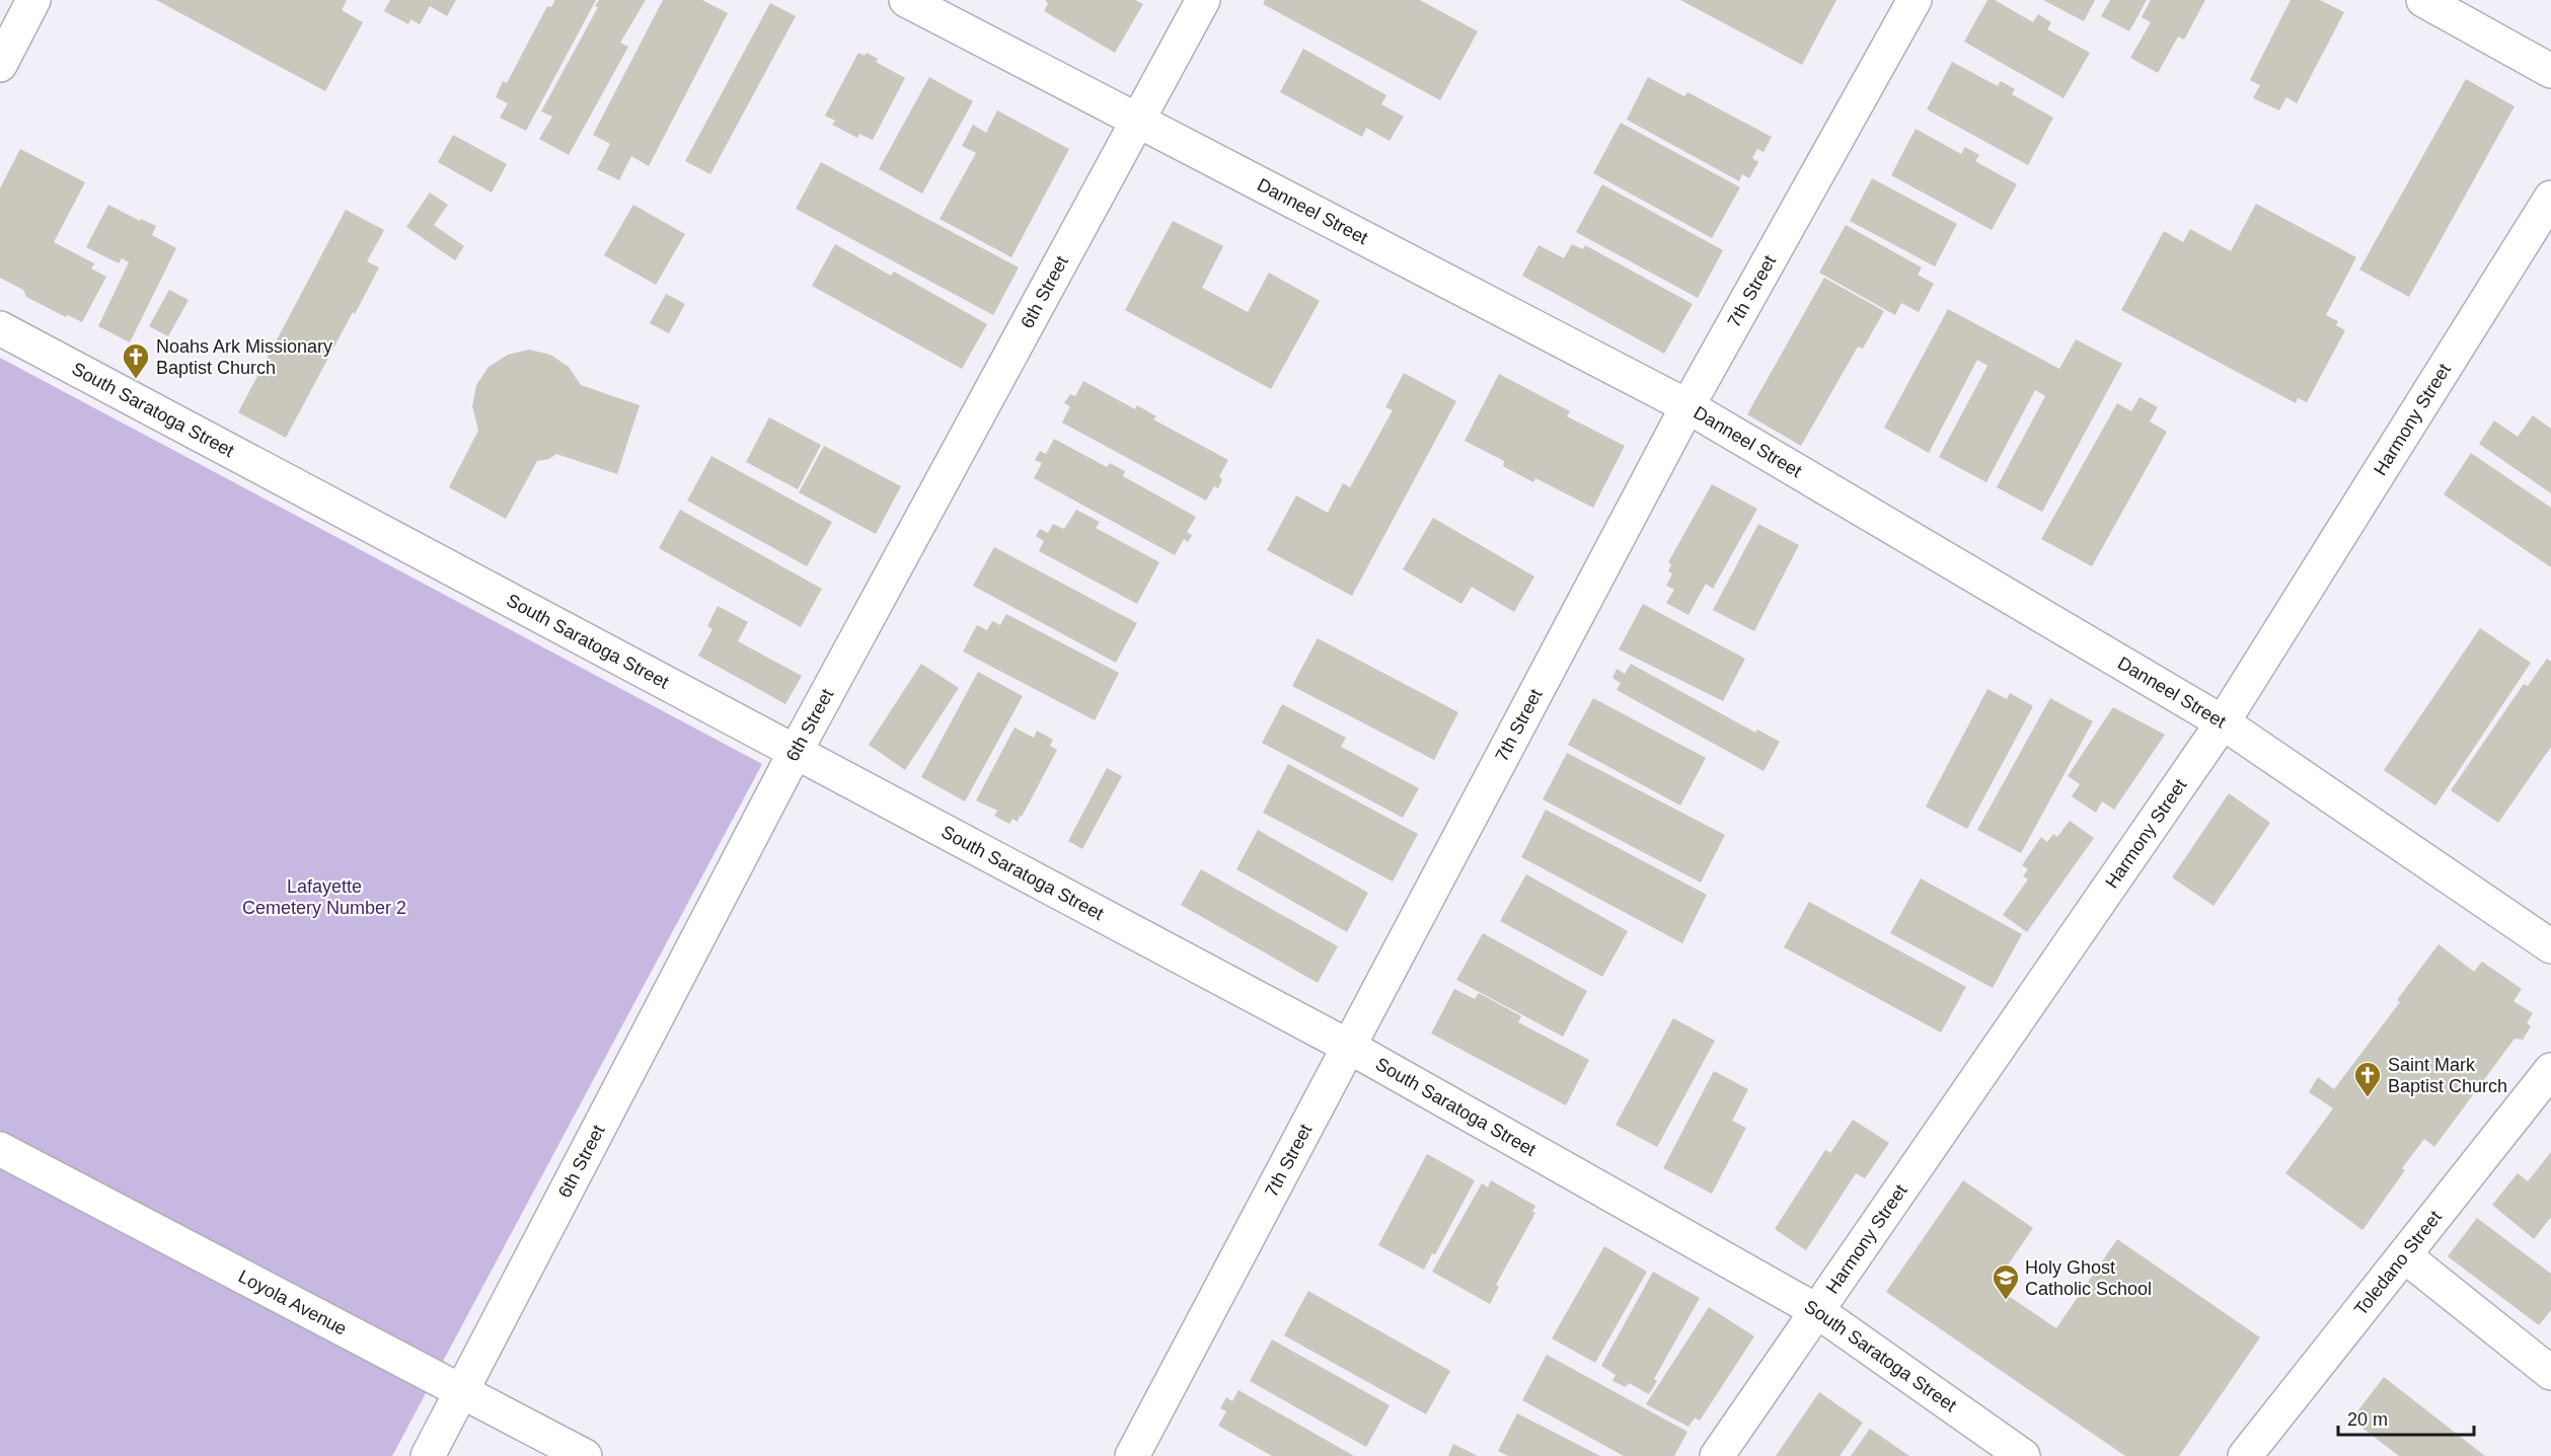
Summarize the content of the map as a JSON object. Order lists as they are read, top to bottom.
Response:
{
  "streets": {
    "street": [
      "Danneel Street",
      "6th Street",
      "7th Street",
      "South Saratoga Street",
      "Harmony Street",
      "Toledano Street",
      "Loyola Avenue"
    ]
  },
  "crossings": [
    ["Danneel Street", "6th Street"],
    ["Danneel Street", "7th Street"],
    ["Danneel Street", "Harmony Street"],
    ["6th Street", "South Saratoga Street"],
    ["6th Street", "Loyola Avenue"],
    ["7th Street", "South Saratoga Street"],
    ["South Saratoga Street", "Harmony Street"]
  ],
  "parks": ["Lafayette Cemetery Number 2"],
  "places": {
    "church": ["Noahs Ark Missionary Baptist Church", "Saint Mark Baptist Church"],
    "school or university": ["Holy Ghost Catholic School"]
  },
  "scale_bar": "20 m"
}
